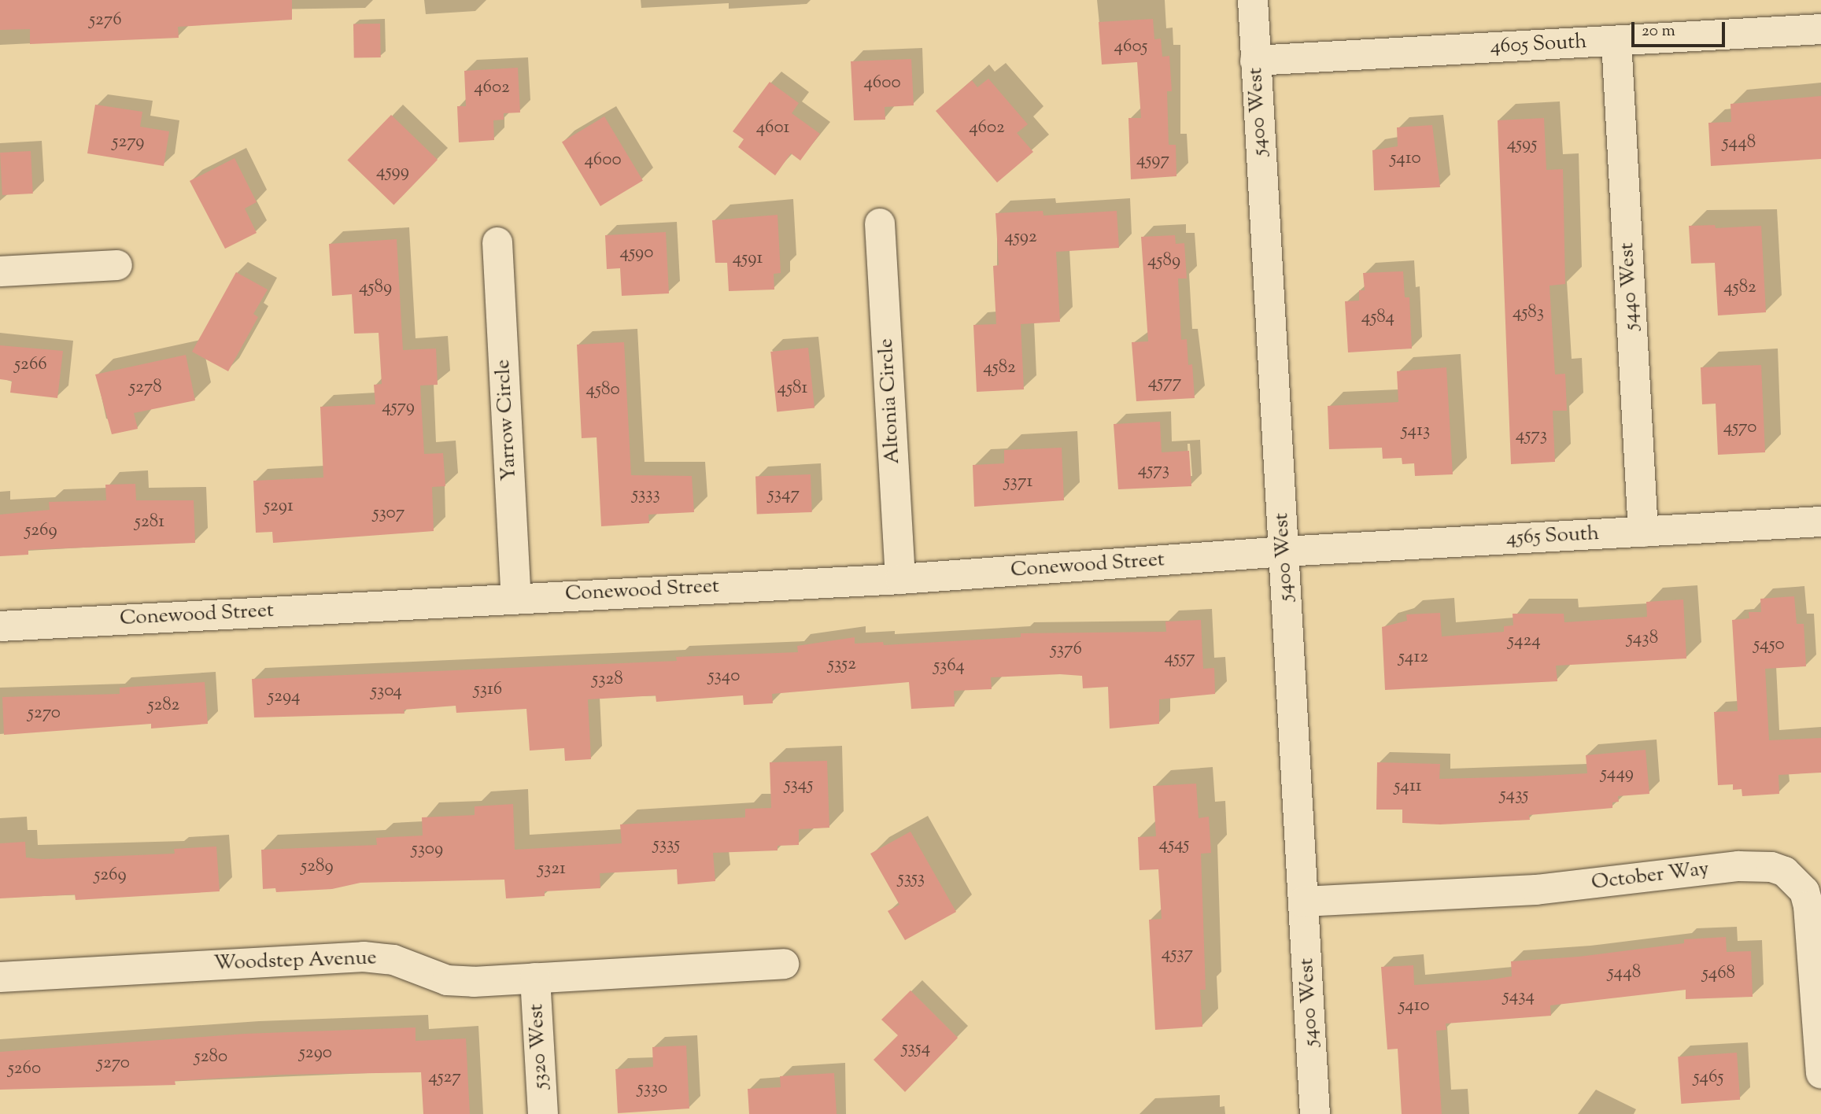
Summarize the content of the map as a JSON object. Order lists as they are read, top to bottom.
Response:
{
  "streets": {
    "street": [
      "4605 South",
      "5400 West",
      "5440 West",
      "Altonia Circle",
      "Yarrow Circle",
      "4565 South",
      "Conewood Street",
      "October Way",
      "Woodstep Avenue",
      "5320 West"
    ]
  },
  "crossings": [
    ["4605 South", "5400 West"],
    ["4605 South", "5440 West"],
    ["5400 West", "4565 South"],
    ["5400 West", "Conewood Street"],
    ["5400 West", "October Way"],
    ["5440 West", "4565 South"],
    ["Altonia Circle", "Conewood Street"],
    ["Yarrow Circle", "Conewood Street"],
    ["4565 South", "Conewood Street"],
    ["Woodstep Avenue", "5320 West"]
  ],
  "house_numbers": [
    "5276",
    "4605",
    "4600",
    "4602",
    "4601",
    "4602",
    "5279",
    "5448",
    "4595",
    "5410",
    "4600",
    "4597",
    "4599",
    "4592",
    "4590",
    "4591",
    "4589",
    "4589",
    "4582",
    "4583",
    "4584",
    "5266",
    "4582",
    "4577",
    "5278",
    "4581",
    "4580",
    "4579",
    "4570",
    "5413",
    "4573",
    "4573",
    "5371",
    "5333",
    "5347",
    "5291",
    "5307",
    "5281",
    "5269",
    "5438",
    "5424",
    "5450",
    "5376",
    "5412",
    "4557",
    "5352",
    "5364",
    "5340",
    "5328",
    "5316",
    "5304",
    "5294",
    "5282",
    "5270",
    "5449",
    "5345",
    "5411",
    "5435",
    "5335",
    "4545",
    "5309",
    "5289",
    "5321",
    "5269",
    "5353",
    "4537",
    "5448",
    "5468",
    "5434",
    "5410",
    "5354",
    "5290",
    "5280",
    "5270",
    "5260",
    "4527",
    "5465",
    "5330"
  ],
  "scale_bar": "20 m"
}
